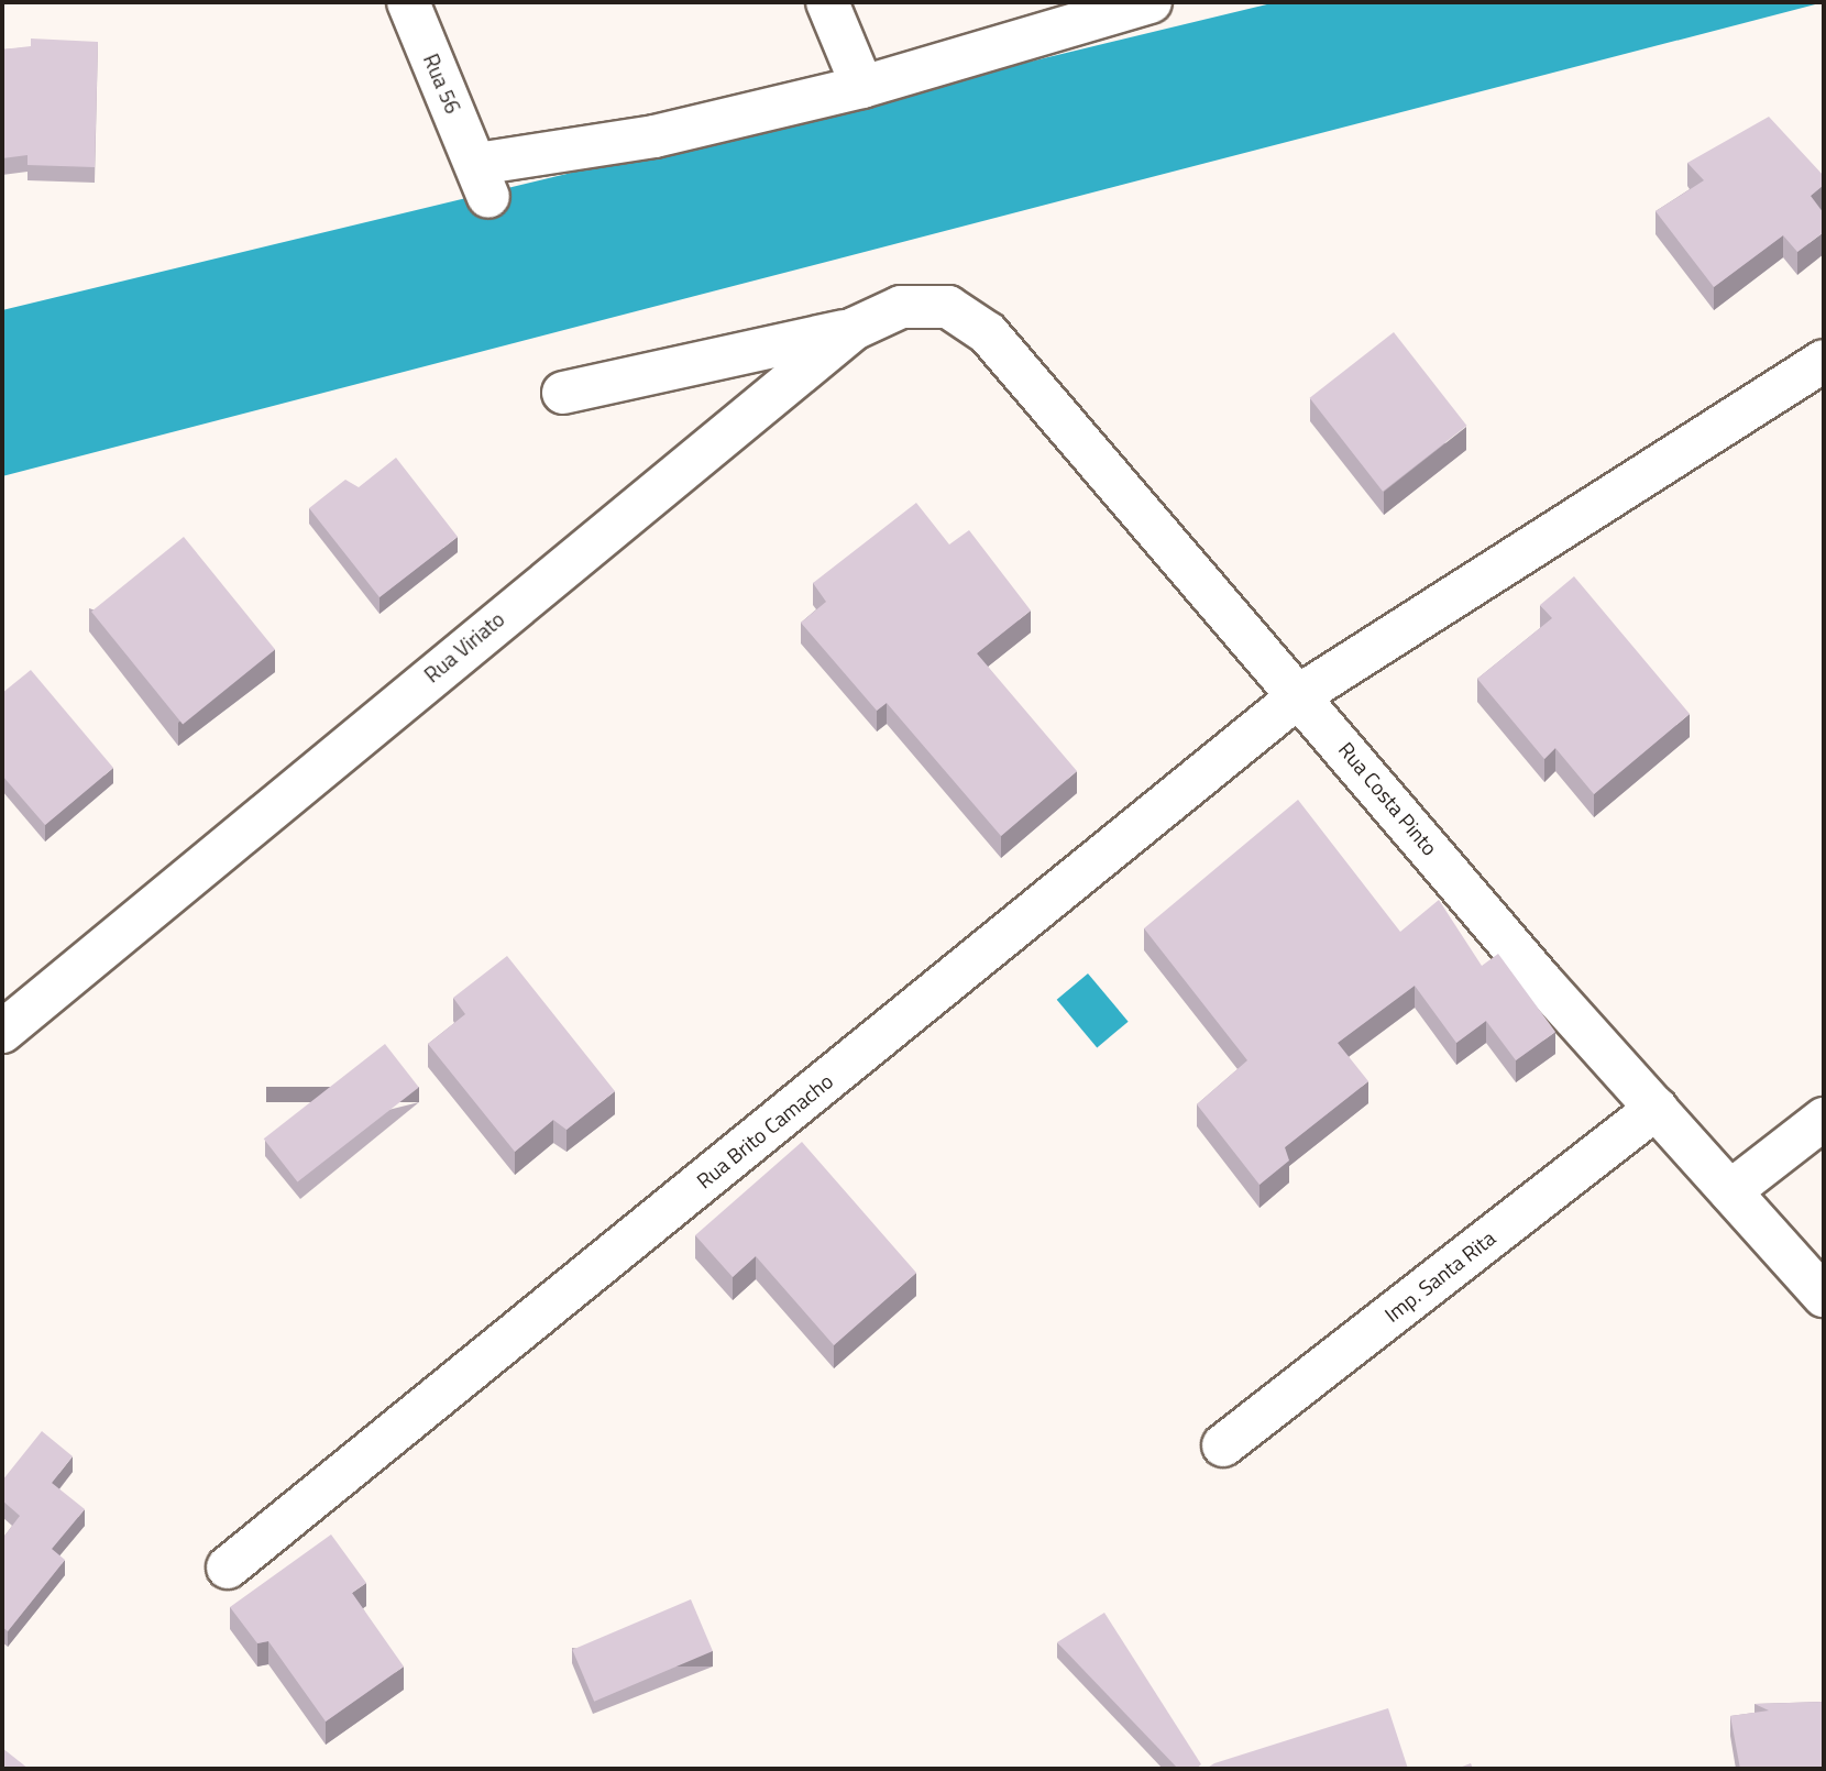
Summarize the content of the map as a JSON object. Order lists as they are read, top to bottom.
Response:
{
  "streets": {
    "street": [
      "Rua 56",
      "Rua Viriato",
      "Rua Costa Pinto",
      "Rua Brito Camacho",
      "Imp. Santa Rita"
    ]
  },
  "crossings": [
    ["Rua Viriato", "Rua Costa Pinto"],
    ["Rua Costa Pinto", "Rua Brito Camacho"],
    ["Rua Costa Pinto", "Imp. Santa Rita"]
  ]
}
